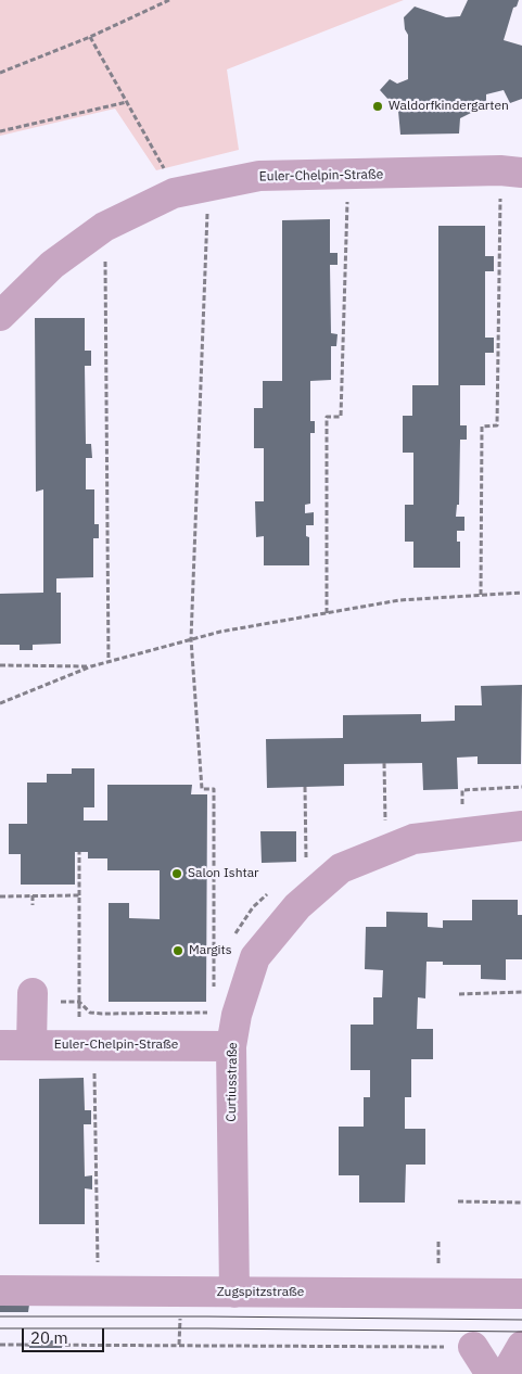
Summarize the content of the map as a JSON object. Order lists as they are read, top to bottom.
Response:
{
  "streets": {
    "street": ["Euler-Chelpin-Straße", "Curtiusstraße", "Zugspitzstraße"]
  },
  "crossings": [
    ["Euler-Chelpin-Straße", "Curtiusstraße"],
    ["Curtiusstraße", "Zugspitzstraße"]
  ],
  "places": ["Waldorfkindergarten", "Salon Ishtar", "Margits"],
  "scale_bar": "20 m"
}
